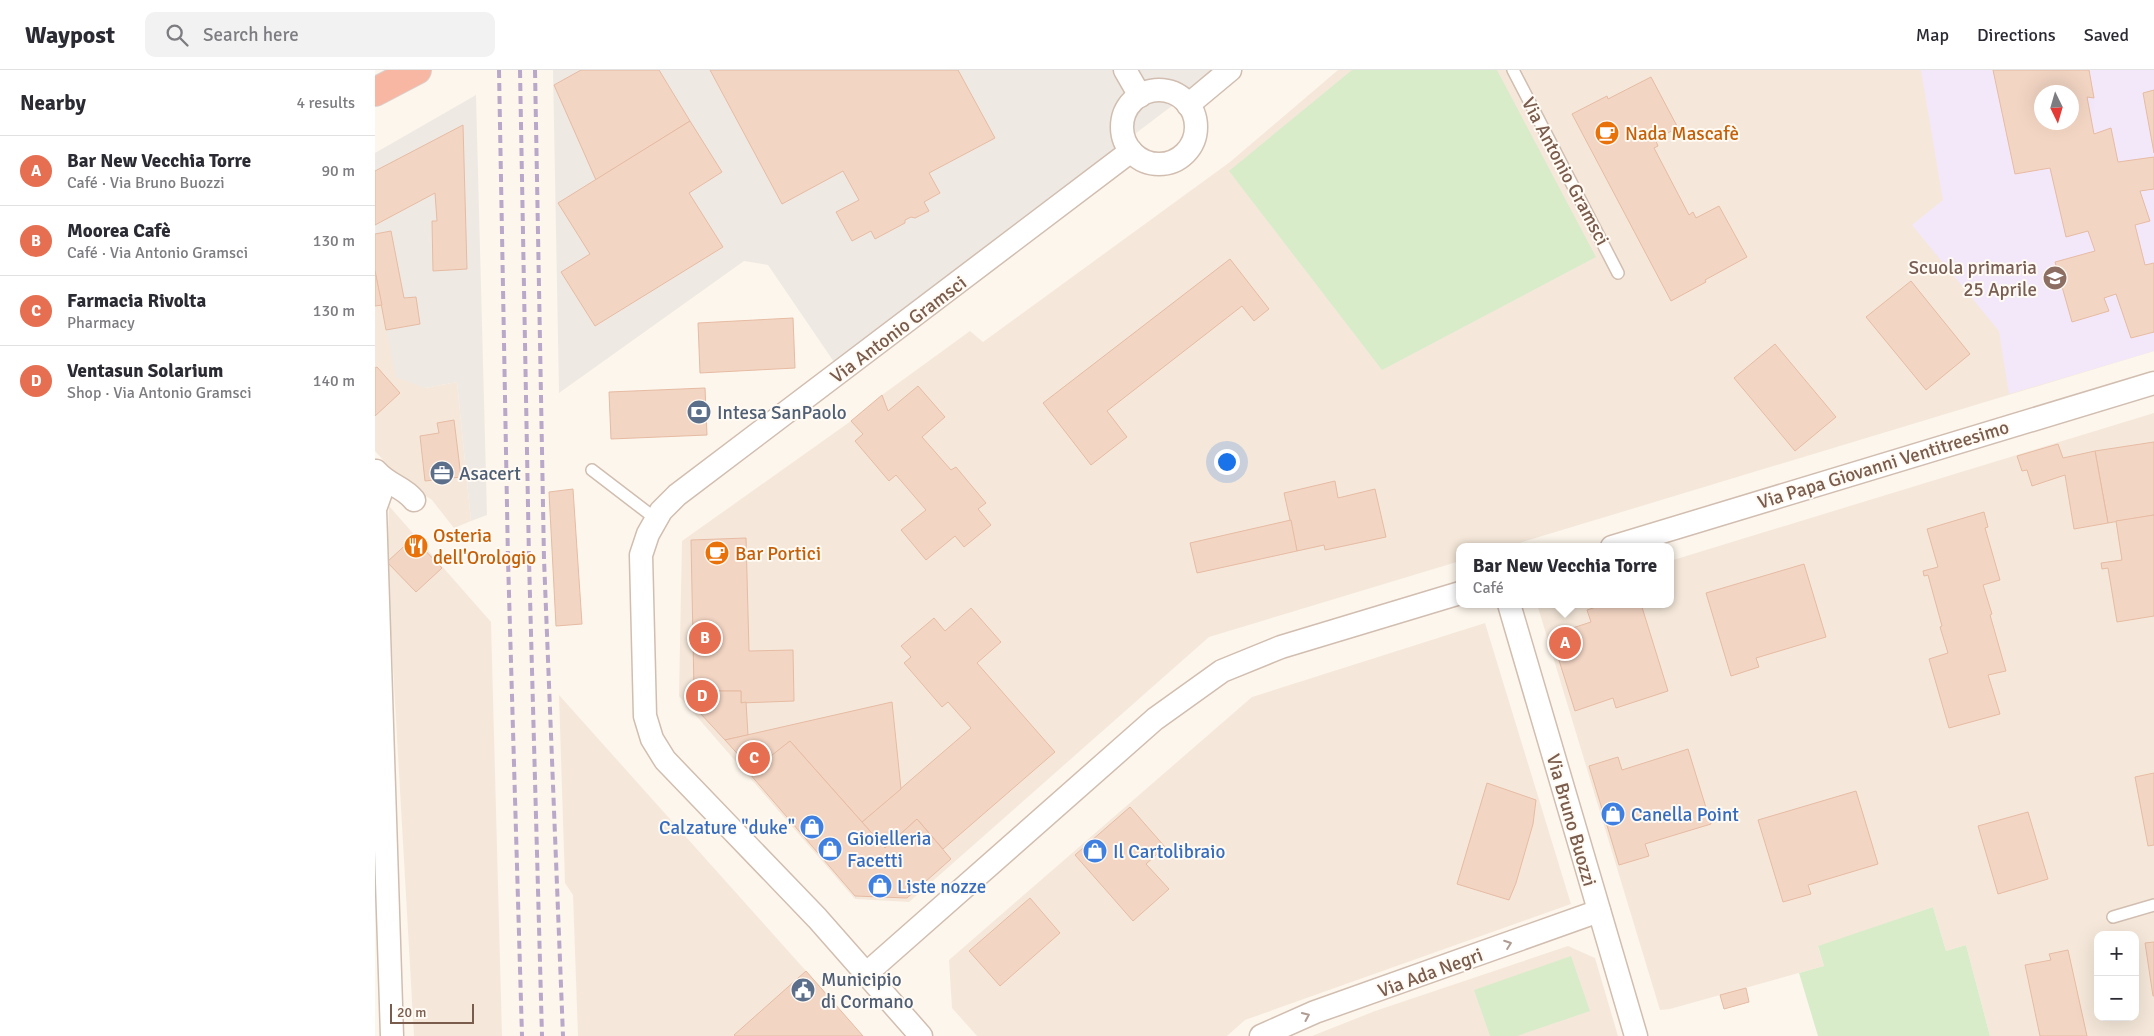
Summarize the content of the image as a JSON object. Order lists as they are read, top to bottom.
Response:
{
  "streets": {
    "street": [
      "Via Antonio Gramsci",
      "Via Papa Giovanni Ventitreesimo",
      "Via Bruno Buozzi",
      "Via Ada Negri"
    ]
  },
  "crossings": [
    ["Via Bruno Buozzi", "Via Ada Negri"]
  ],
  "one_way": ["Via Ada Negri"],
  "places": {
    "cafe": ["Nada Mascafè", "Bar Portici"],
    "school or university": ["Scuola primaria 25 Aprile"],
    "bank": ["Intesa SanPaolo"],
    "office": ["Asacert"],
    "restaurant": ["Osteria dell'Orologio"],
    "shop": [
      "Canella Point",
      "Calzature \"duke\"",
      "Gioielleria Facetti",
      "Il Cartolibraio",
      "Liste nozze"
    ],
    "public building": ["Municipio di Cormano"]
  },
  "scale_bar": "20 m",
  "north": "bottom",
  "page": {
    "header": "Waypost",
    "search": "Search here",
    "nav": ["Map", "Directions", "Saved"],
    "heading": ["Nearby", "4 results"],
    "list": [
      {
        "mark": "A",
        "name": "Bar New Vecchia Torre",
        "note": "Café · Via Bruno Buozzi",
        "value": "90 m"
      },
      {
        "mark": "B",
        "name": "Moorea Cafè",
        "note": "Café · Via Antonio Gramsci",
        "value": "130 m"
      },
      {
        "mark": "C",
        "name": "Farmacia Rivolta",
        "note": "Pharmacy",
        "value": "130 m"
      },
      {
        "mark": "D",
        "name": "Ventasun Solarium",
        "note": "Shop · Via Antonio Gramsci",
        "value": "140 m"
      }
    ],
    "popup": ["Bar New Vecchia Torre", "Café"],
    "pins": [
      "B",
      "A",
      "D",
      "C"
    ],
    "map_buttons": ["+", "−"],
    "scale": "20 m"
  }
}
